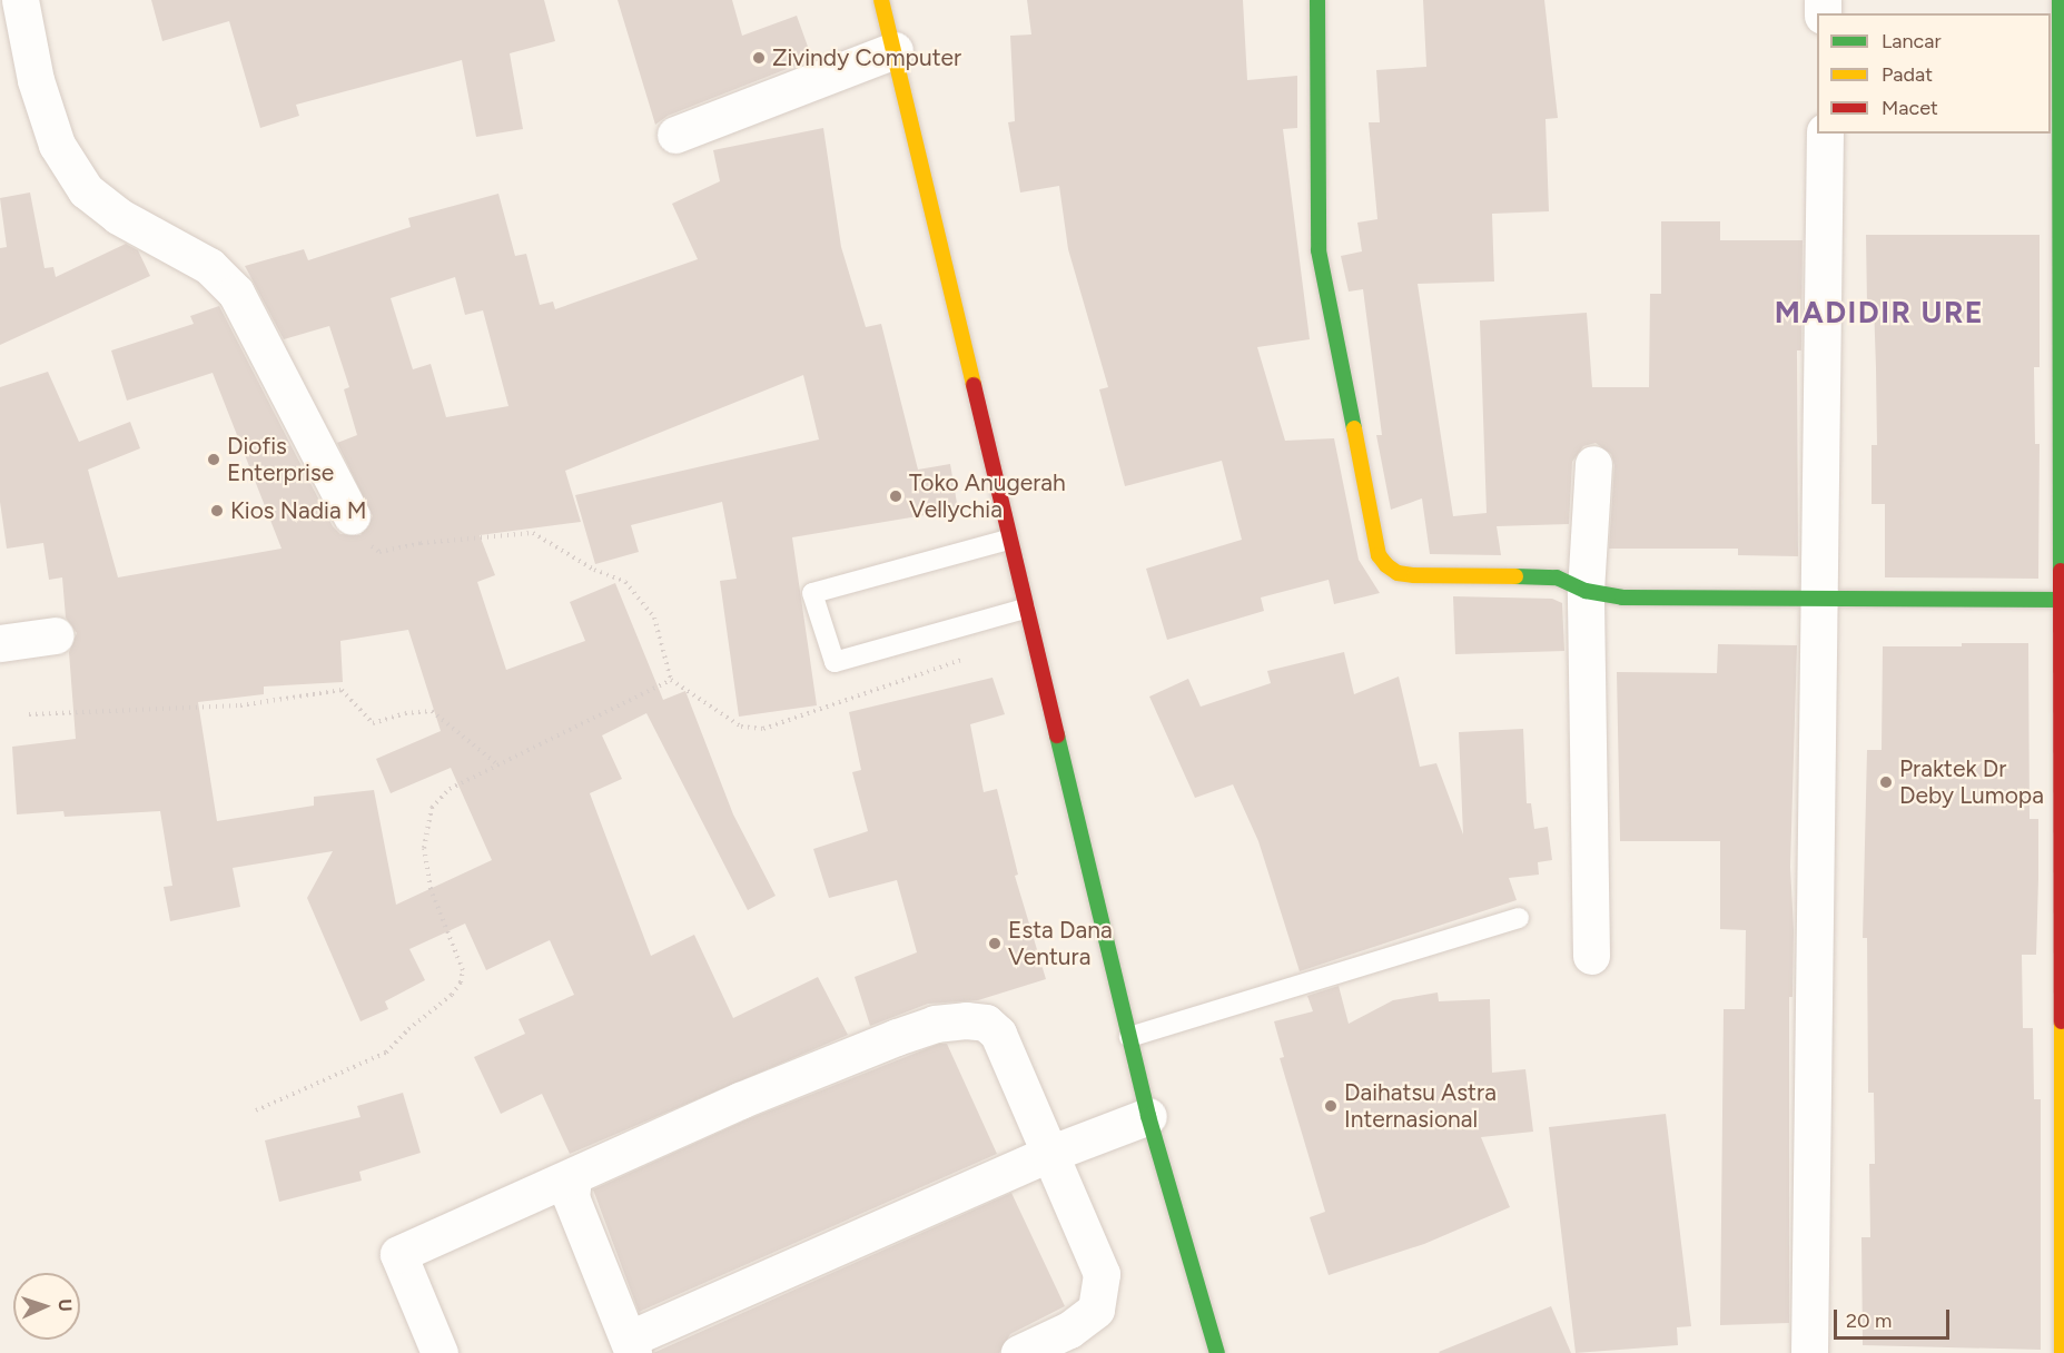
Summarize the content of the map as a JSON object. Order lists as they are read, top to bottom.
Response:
{
  "districts": ["MADIDIR URE"],
  "places": [
    "Zivindy Computer",
    "Diofis Enterprise",
    "Toko Anugerah Vellychia",
    "Kios Nadia M",
    "Praktek Dr Deby Lumopa",
    "Esta Dana Ventura",
    "Daihatsu Astra Internasional"
  ],
  "legend": ["Lancar", "Padat", "Macet"],
  "scale_bar": "20 m",
  "north": "right"
}
